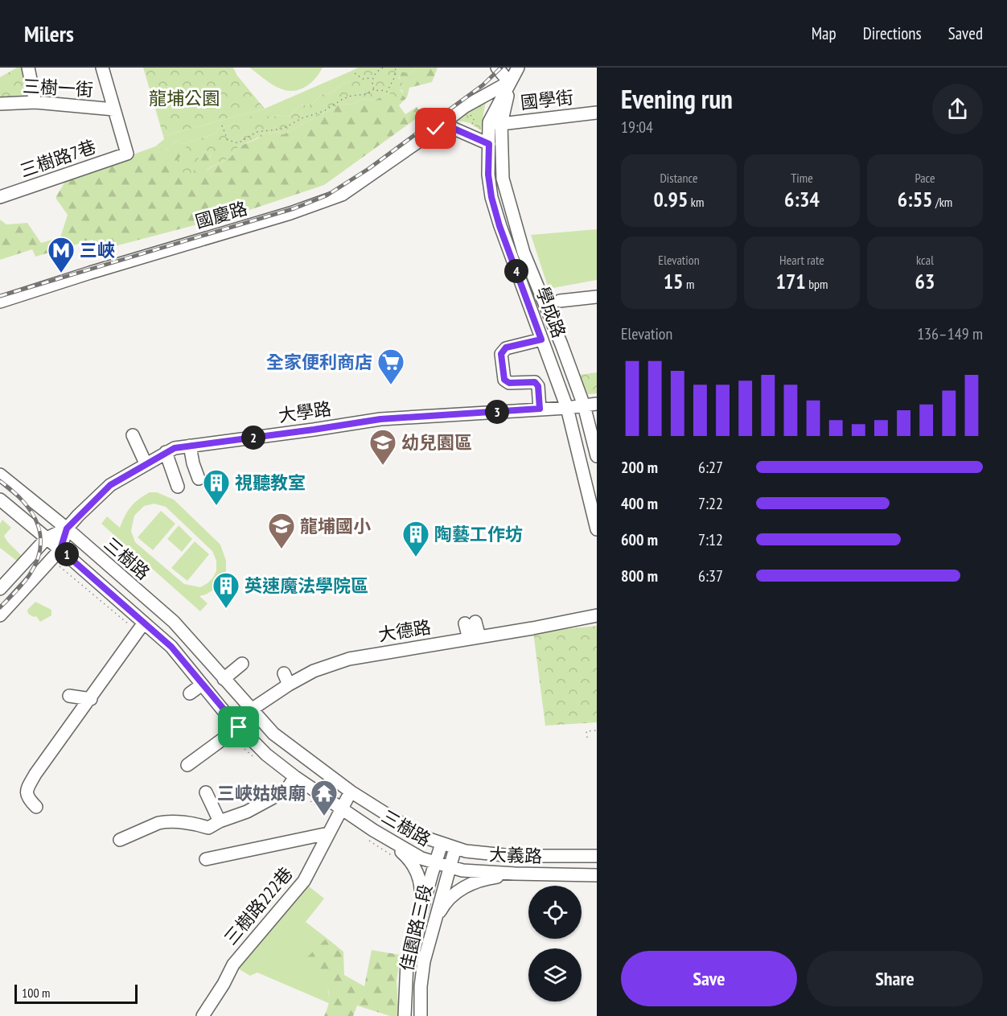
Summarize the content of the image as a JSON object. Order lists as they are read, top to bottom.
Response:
{
  "streets": {
    "street": [
      "三樹一街",
      "國學街",
      "三樹路7巷",
      "國慶路",
      "學成路",
      "大學路",
      "三樹路",
      "大德路",
      "大義路",
      "三樹路222巷",
      "佳園路三段"
    ]
  },
  "crossings": [
    ["三樹一街", "三樹路7巷"],
    ["國學街", "學成路"],
    ["國慶路", "學成路"],
    ["學成路", "大學路"],
    ["大學路", "三樹路"],
    ["三樹路", "大德路"],
    ["三樹路", "大義路"],
    ["三樹路", "三樹路222巷"],
    ["大義路", "佳園路三段"]
  ],
  "parks": ["龍埔公園"],
  "places": {
    "metro station": ["三峽"],
    "supermarket": ["全家便利商店"],
    "school or university": ["幼兒園區", "龍埔國小"],
    "building": ["視聽教室", "陶藝工作坊", "英速魔法學院區"],
    "temple": ["三峽姑娘廟"]
  },
  "scale_bar": "100 m",
  "page": {
    "header": "Milers",
    "nav": ["Map", "Directions", "Saved"],
    "heading": ["Evening run", "19:04"],
    "stats": [
      ["Distance", "0.95 km"],
      ["Time", "6:34"],
      ["Pace", "6:55 /km"],
      ["Elevation", "15 m"],
      ["Heart rate", "171 bpm"],
      ["kcal", "63"]
    ],
    "pins": [
      "4",
      "3",
      "2",
      "1"
    ],
    "chart": ["Elevation", "136–149 m"],
    "list": [
      {
        "name": "200 m",
        "note": "6:27"
      },
      {
        "name": "400 m",
        "note": "7:22"
      },
      {
        "name": "600 m",
        "note": "7:12"
      },
      {
        "name": "800 m",
        "note": "6:37"
      }
    ],
    "buttons": ["Save", "Share"],
    "scale": "100 m"
  }
}
